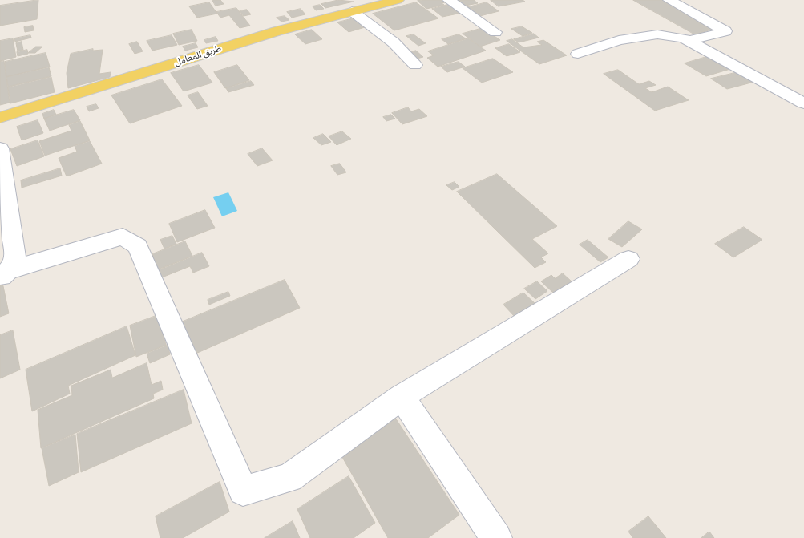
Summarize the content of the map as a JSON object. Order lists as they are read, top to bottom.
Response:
{
  "streets": {
    "main road": ["طريق المعامل"]
  }
}
